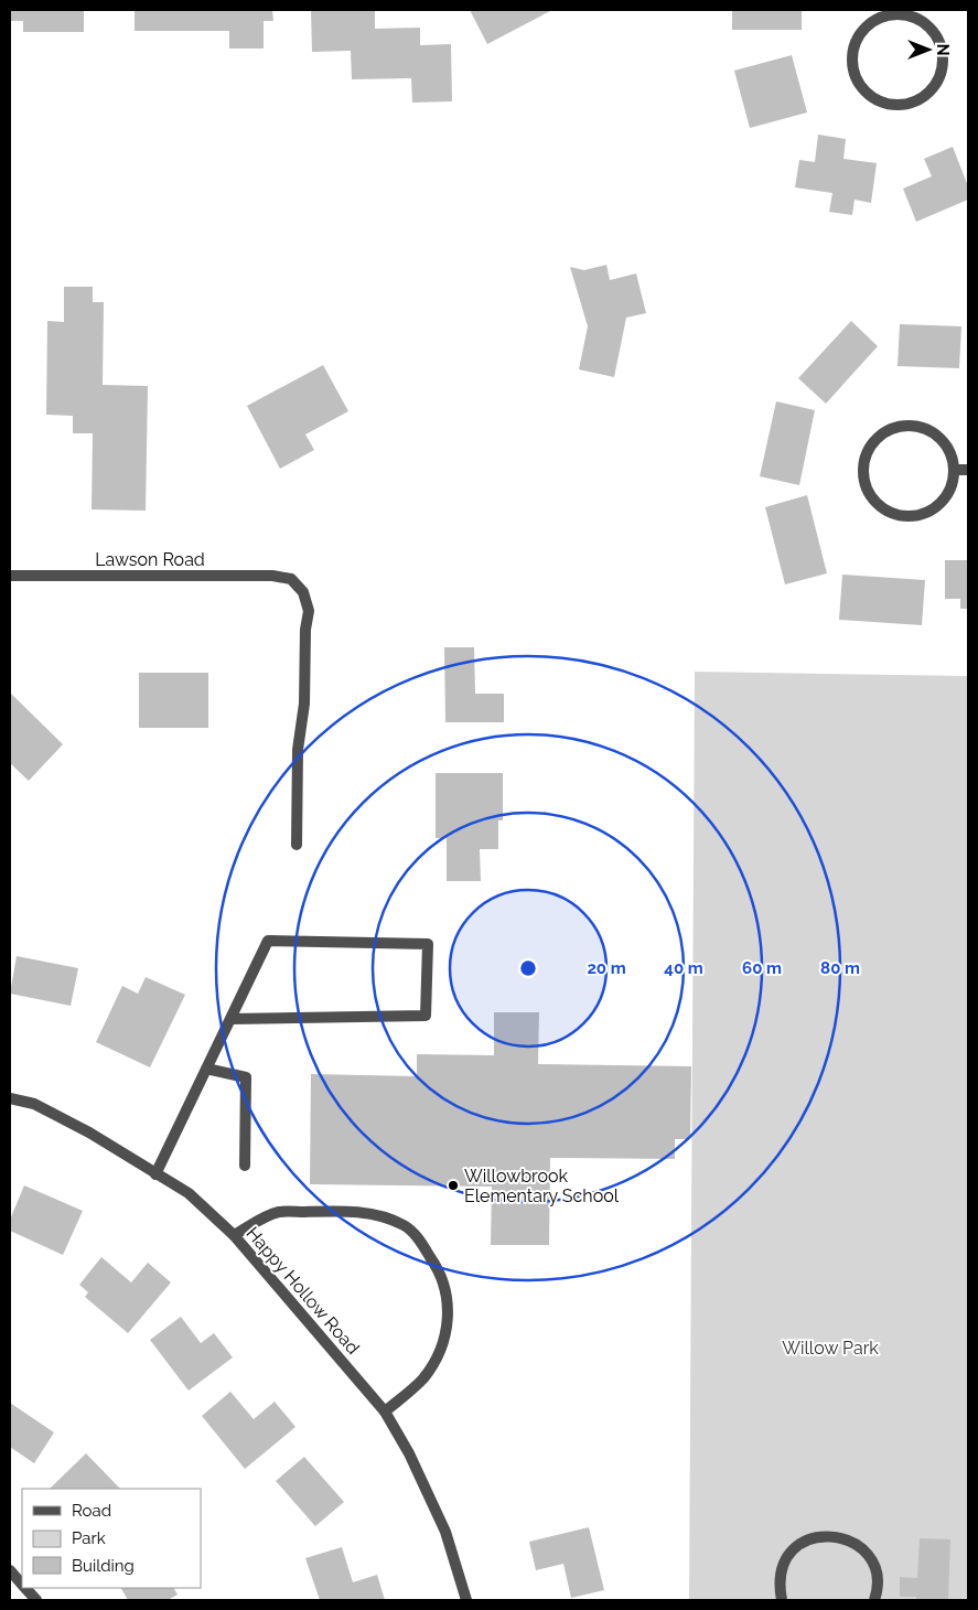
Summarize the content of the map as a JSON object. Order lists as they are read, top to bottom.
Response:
{
  "streets": {
    "street": ["Lawson Road", "Happy Hollow Road"]
  },
  "parks": ["Willow Park"],
  "places": ["Willowbrook Elementary School"],
  "legend": ["Road", "Park", "Building"],
  "north": "right",
  "rings": [
    "20 m",
    "40 m",
    "60 m",
    "80 m"
  ]
}
